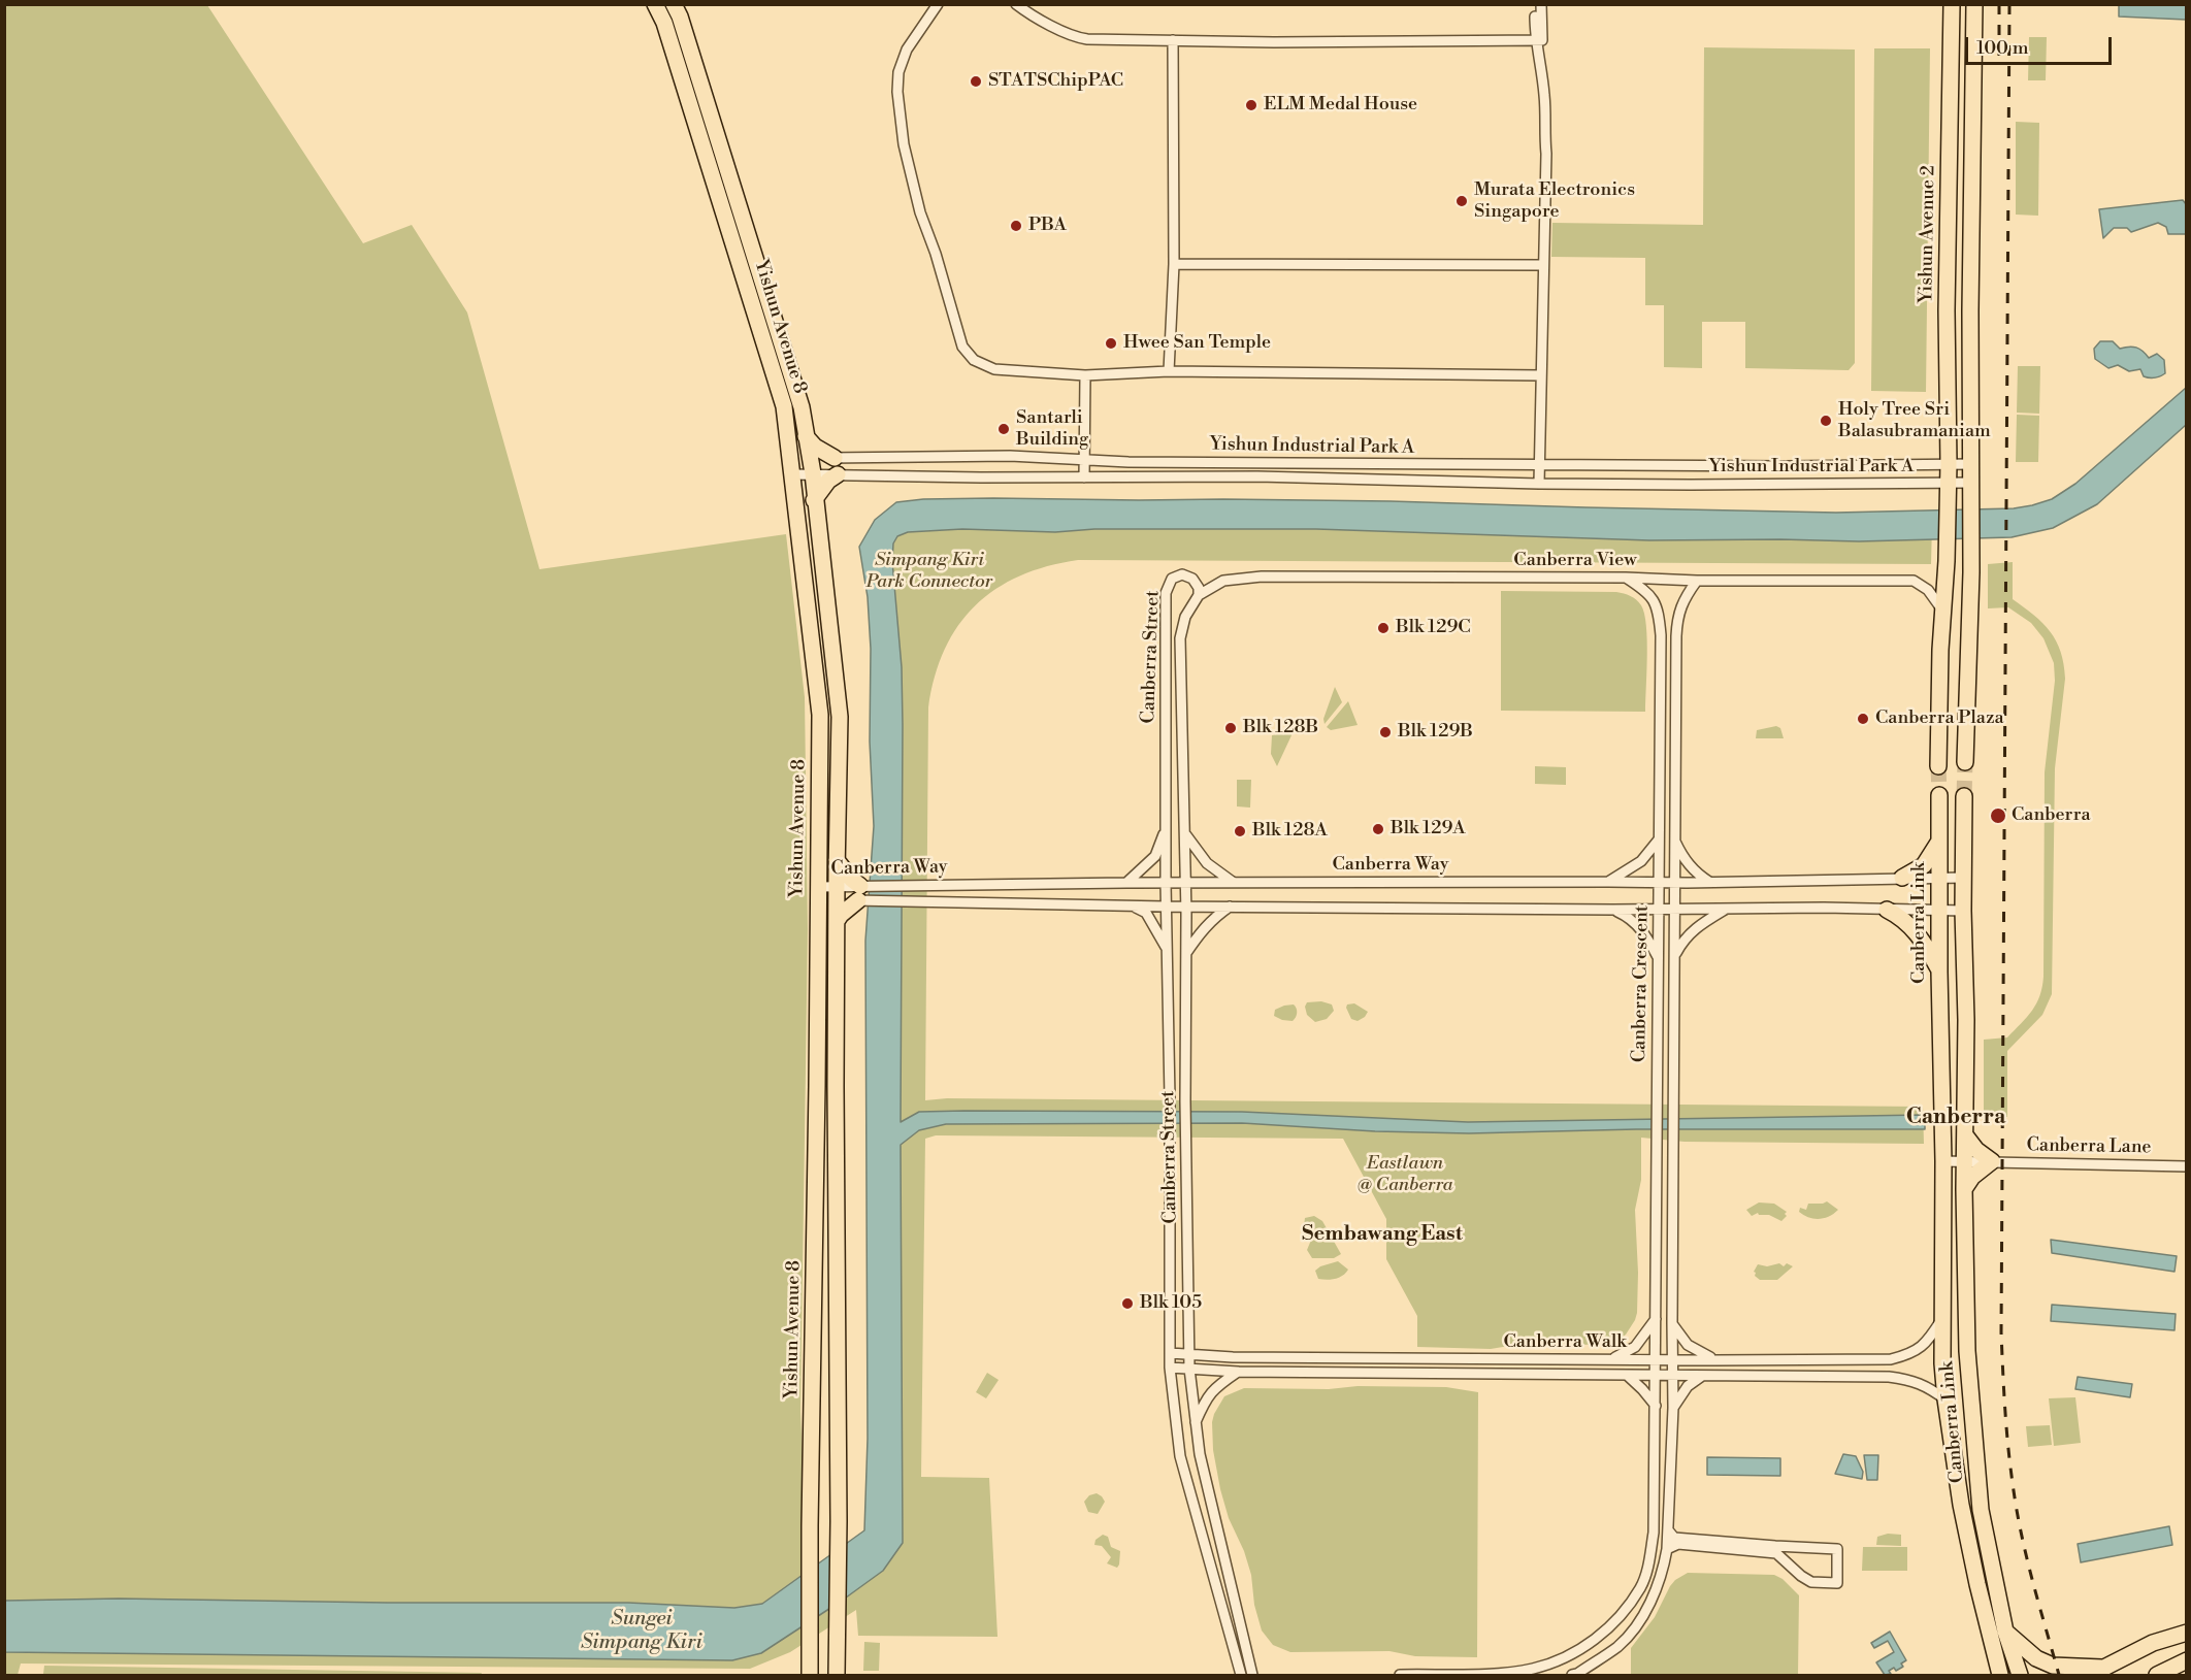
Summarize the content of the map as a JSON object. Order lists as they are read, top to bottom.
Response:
{
  "streets": {
    "main road": ["Yishun Avenue 2", "Yishun Avenue 8", "Canberra Link"],
    "street": [
      "Yishun Industrial Park A",
      "Canberra View",
      "Canberra Street",
      "Canberra Way",
      "Canberra Crescent",
      "Canberra Lane",
      "Canberra Walk"
    ]
  },
  "crossings": [
    ["Yishun Avenue 2", "Yishun Industrial Park A"],
    ["Yishun Avenue 8", "Yishun Industrial Park A"],
    ["Yishun Avenue 8", "Canberra Way"],
    ["Canberra View", "Canberra Street"],
    ["Canberra View", "Canberra Crescent"],
    ["Canberra Street", "Canberra Way"],
    ["Canberra Street", "Canberra Walk"],
    ["Canberra Way", "Canberra Link"],
    ["Canberra Way", "Canberra Crescent"],
    ["Canberra Link", "Canberra Walk"],
    ["Canberra Crescent", "Canberra Walk"]
  ],
  "districts": ["Canberra", "Sembawang East"],
  "water": ["Sungei Simpang Kiri"],
  "parks": ["Simpang Kiri Park Connector", "Eastlawn @ Canberra"],
  "places": [
    "STATSChipPAC",
    "ELM Medal House",
    "Murata Electronics Singapore",
    "PBA",
    "Hwee San Temple",
    "Holy Tree Sri Balasubramaniam",
    "Santarli Building",
    "Blk 129C",
    "Canberra Plaza",
    "Blk 128B",
    "Blk 129B",
    "Canberra",
    "Blk 129A",
    "Blk 128A",
    "Blk 105"
  ],
  "scale_bar": "100 m"
}
